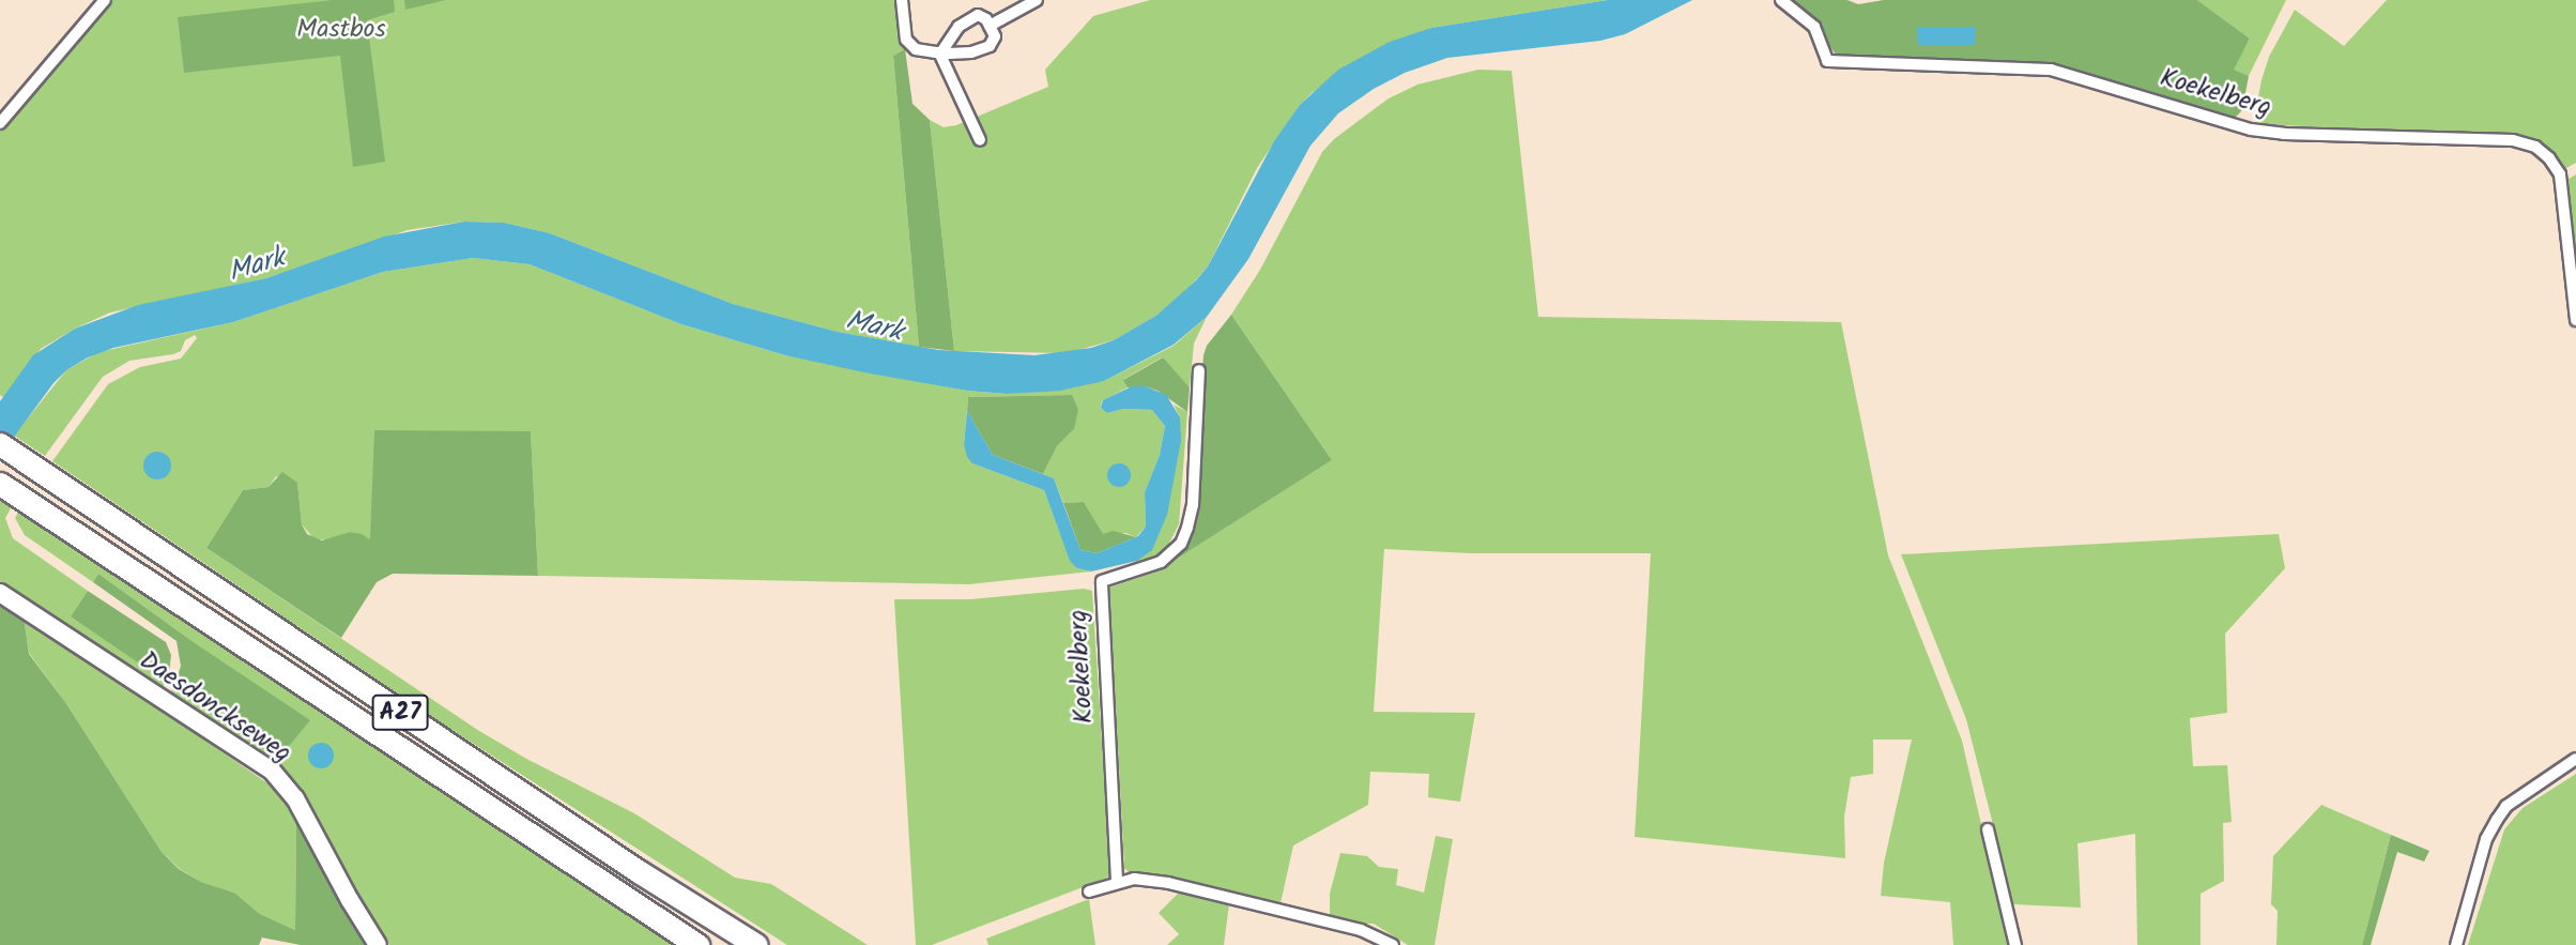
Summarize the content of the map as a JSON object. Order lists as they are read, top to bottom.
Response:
{
  "streets": {
    "highway": ["A27"],
    "street": ["Koekelberg", "Daesdonckseweg"]
  },
  "water": ["Mark"],
  "parks": ["Mastbos"]
}
